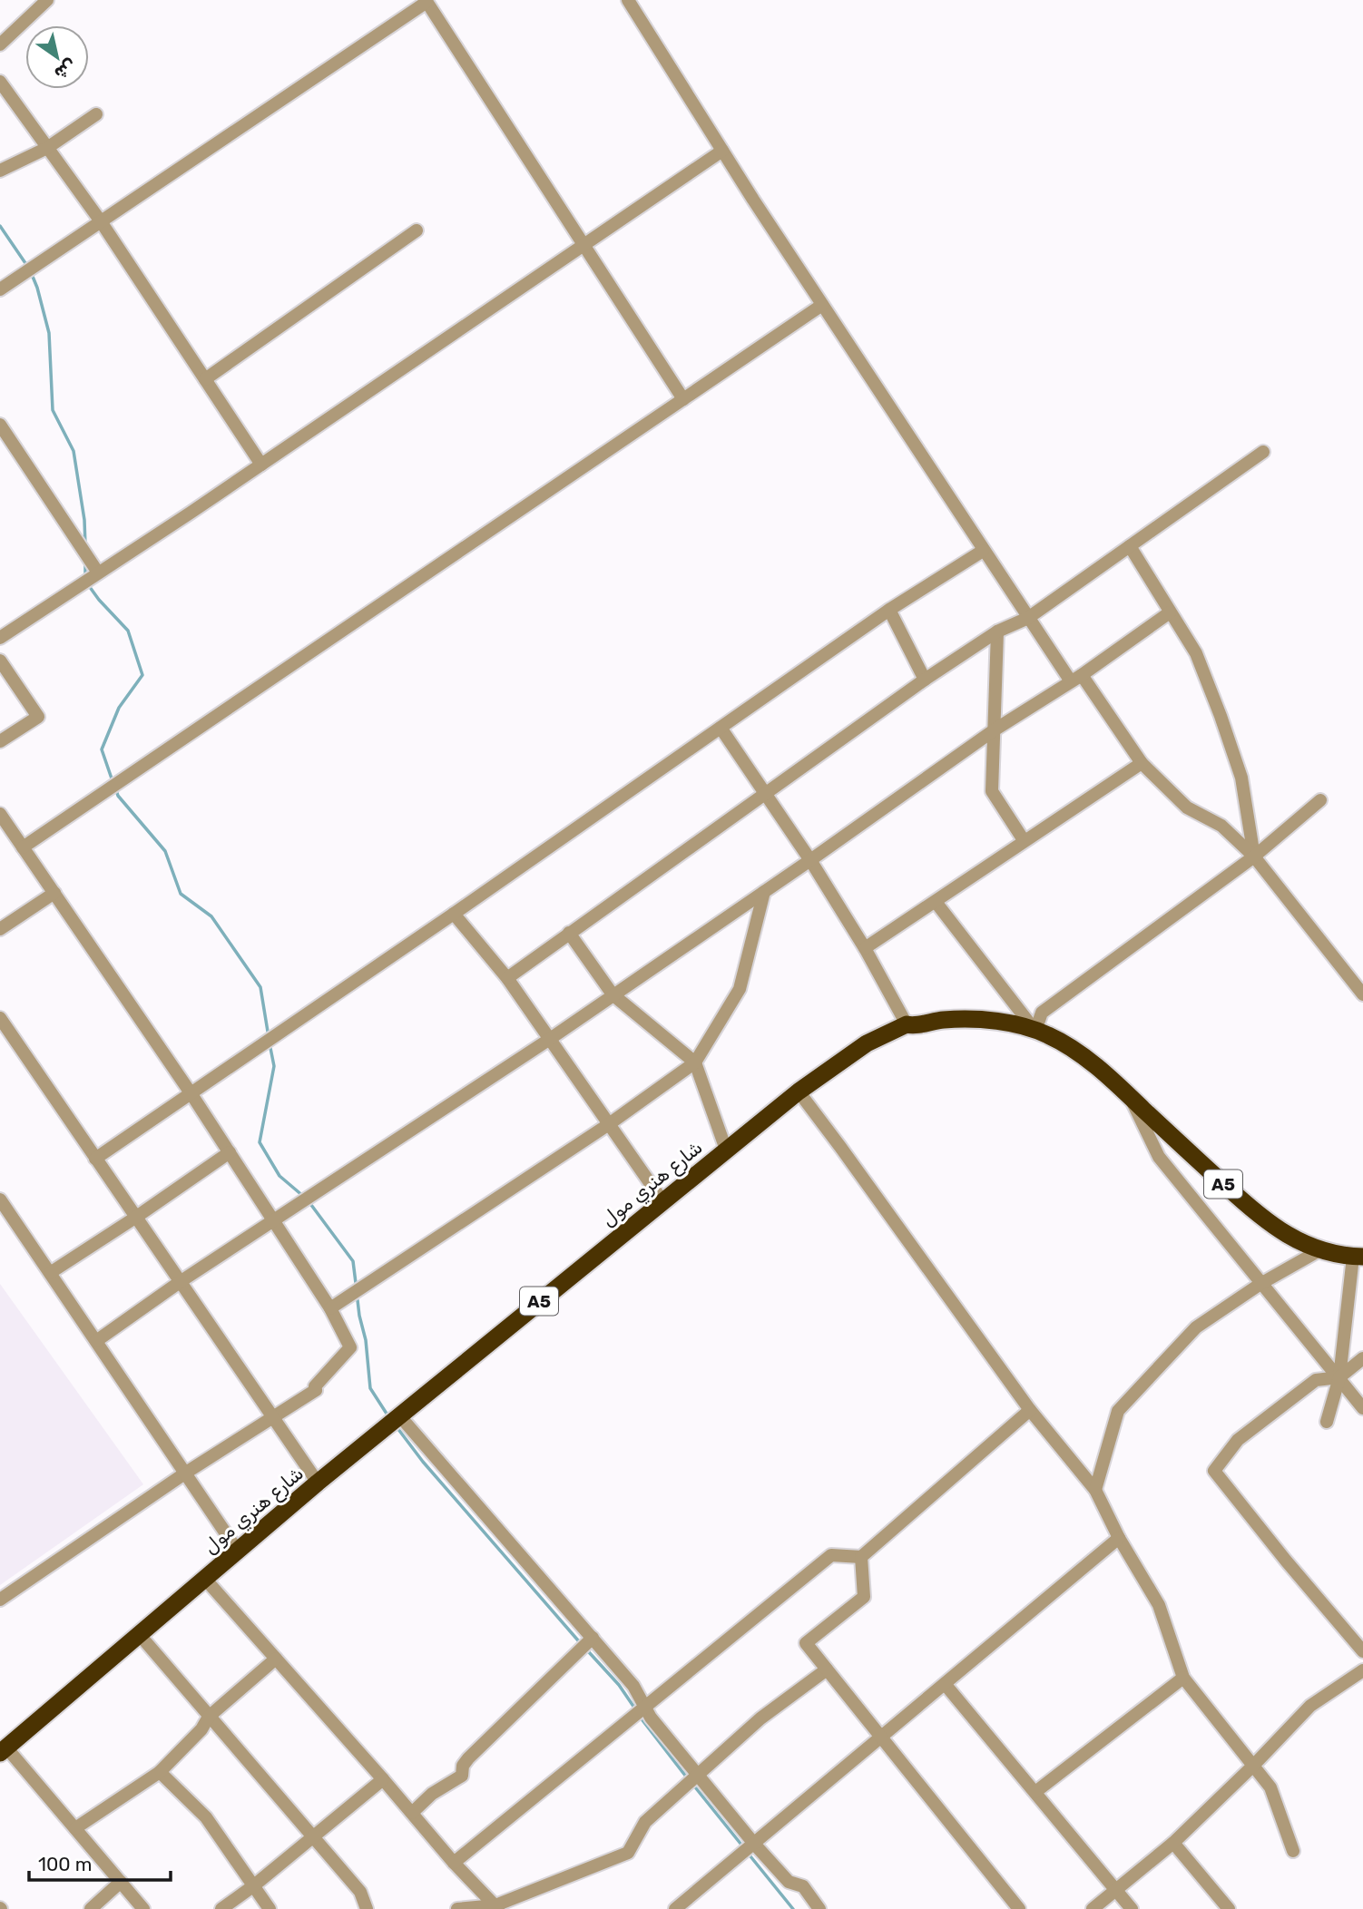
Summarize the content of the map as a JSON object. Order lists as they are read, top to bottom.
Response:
{
  "streets": {
    "highway": ["شارع هنري مول", "A5"]
  },
  "scale_bar": "100 m",
  "north": "bottom right"
}
